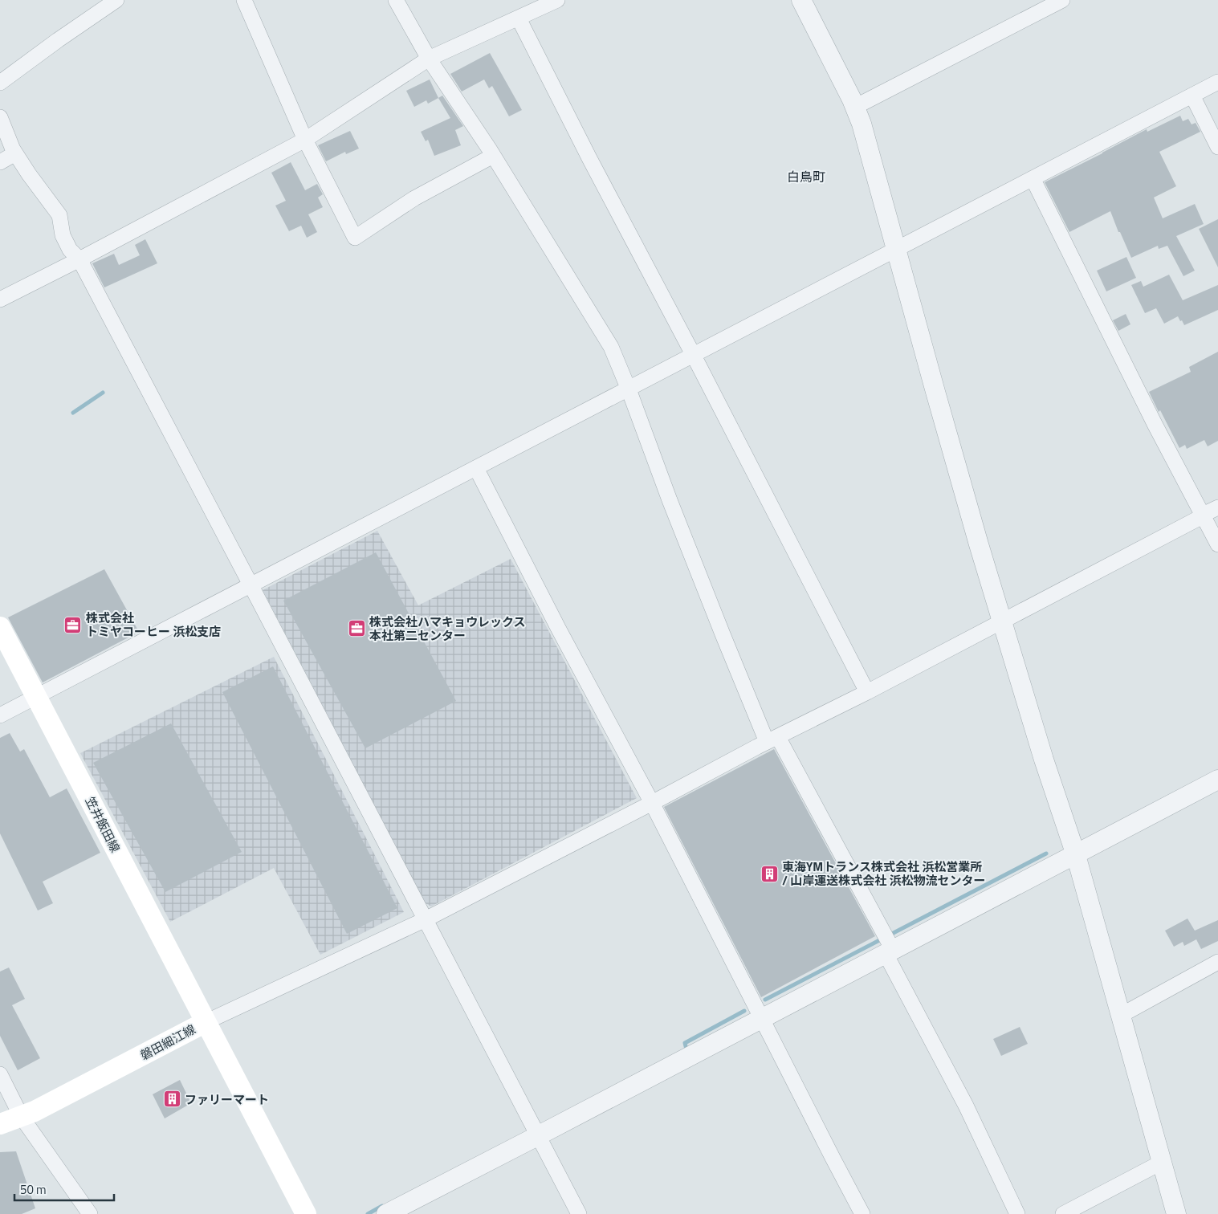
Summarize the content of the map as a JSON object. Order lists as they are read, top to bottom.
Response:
{
  "streets": {
    "main road": ["笠井飯田線", "磐田細江線"]
  },
  "crossings": [
    ["笠井飯田線", "磐田細江線"]
  ],
  "districts": ["白鳥町"],
  "places": {
    "office": ["株式会社 トミヤコーヒー 浜松支店", "株式会社ハマキョウレックス 本社第二センター"],
    "building": ["東海YMトランス株式会社 浜松営業所 / 山岸運送株式会社 浜松物流センター", "ファリーマート"]
  },
  "scale_bar": "50 m"
}
